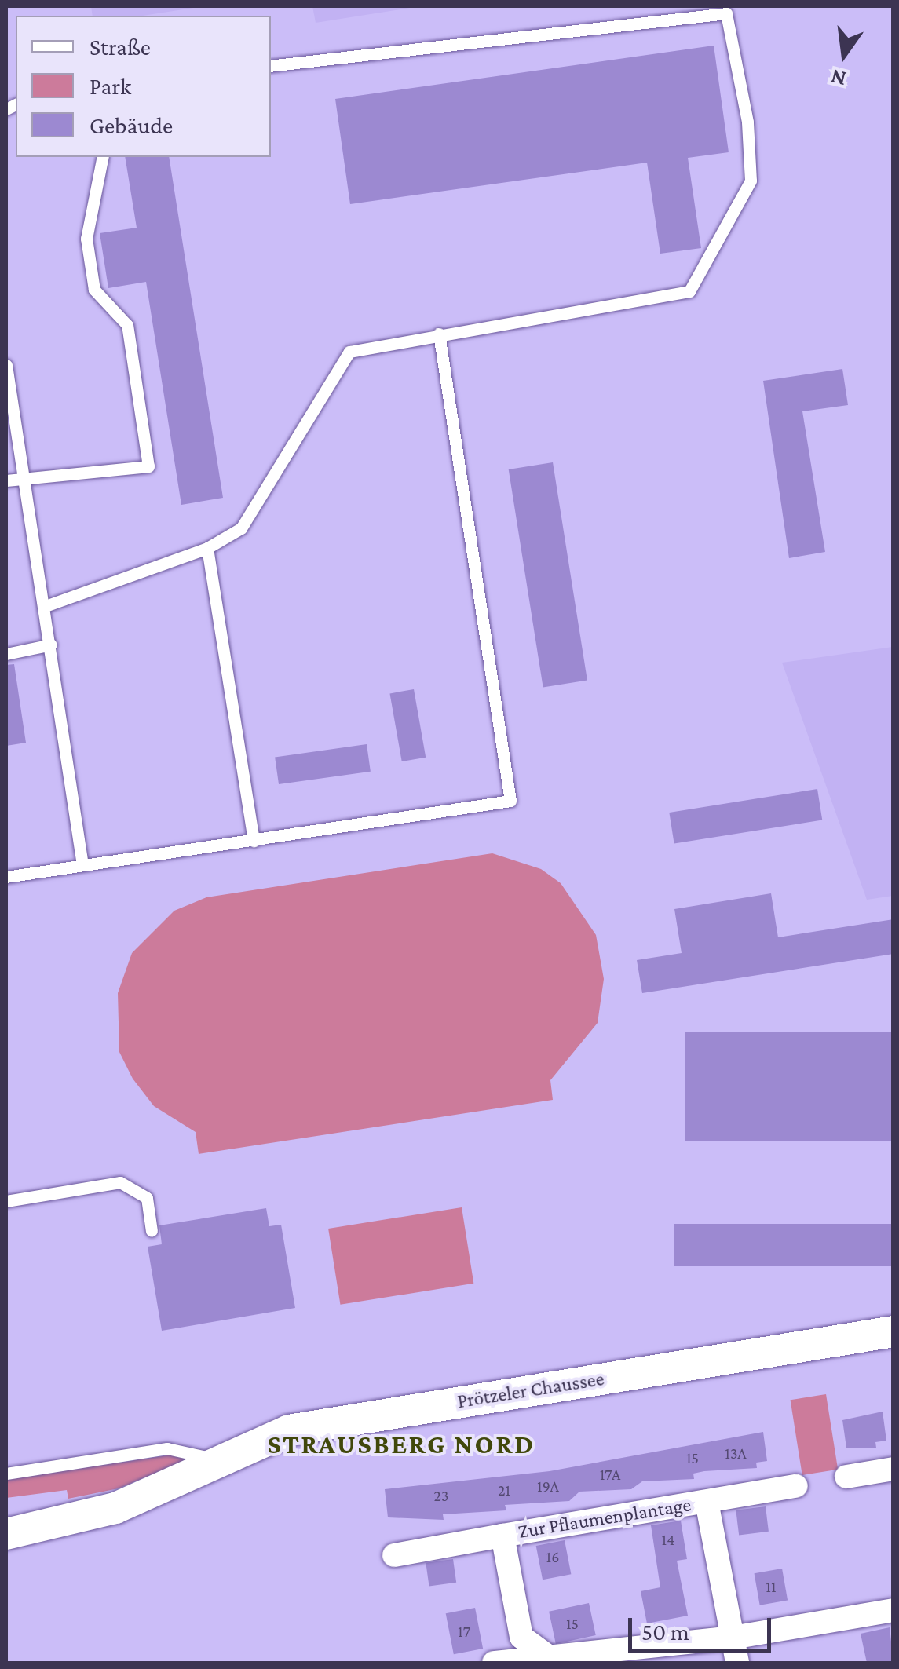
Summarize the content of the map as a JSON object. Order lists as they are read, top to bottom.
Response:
{
  "streets": {
    "main road": ["Prötzeler Chaussee"],
    "street": ["Zur Pflaumenplantage"]
  },
  "districts": ["STRAUSBERG NORD"],
  "house_numbers": [
    "13A",
    "15",
    "17A",
    "19A",
    "21",
    "23",
    "14",
    "16",
    "11",
    "15",
    "17"
  ],
  "legend": ["Straße", "Park", "Gebäude"],
  "scale_bar": "50 m",
  "north": "bottom"
}
